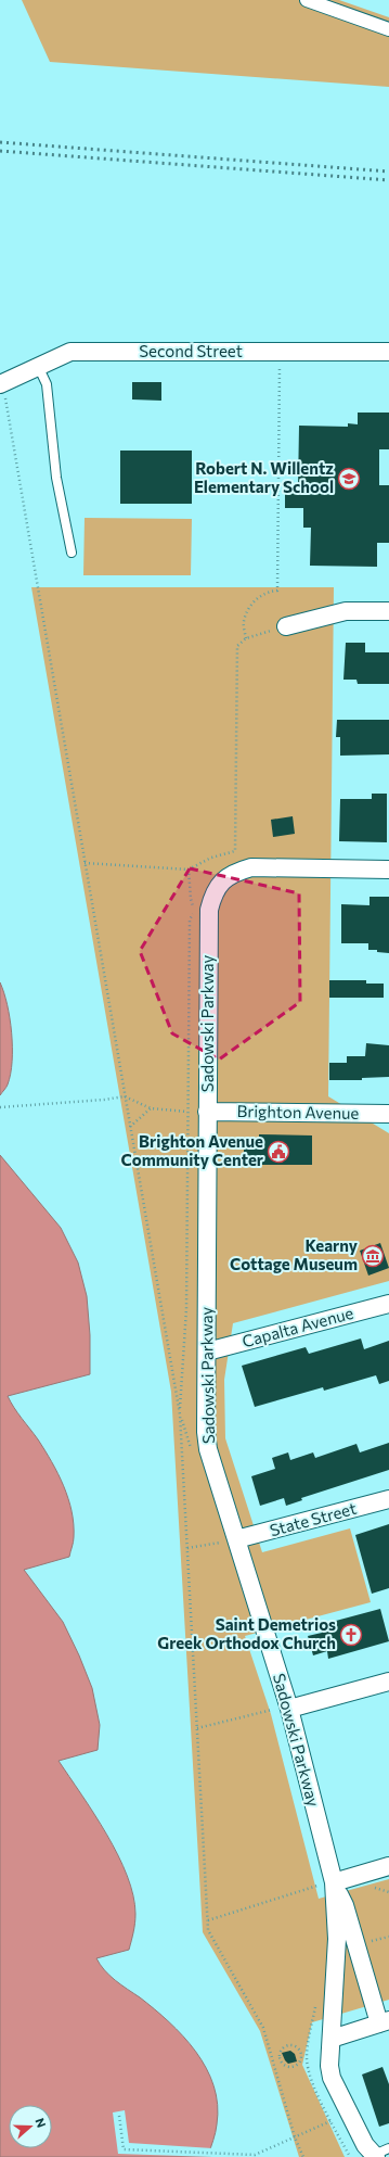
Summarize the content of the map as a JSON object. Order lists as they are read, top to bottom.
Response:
{
  "streets": {
    "street": [
      "Second Street",
      "Sadowski Parkway",
      "Brighton Avenue",
      "Capalta Avenue",
      "State Street"
    ]
  },
  "crossings": [
    ["Sadowski Parkway", "Brighton Avenue"],
    ["Sadowski Parkway", "Capalta Avenue"],
    ["Sadowski Parkway", "State Street"]
  ],
  "places": {
    "school or university": ["Robert N. Willentz Elementary School"],
    "public building": ["Brighton Avenue Community Center"],
    "museum": ["Kearny Cottage Museum"],
    "church": ["Saint Demetrios Greek Orthodox Church"]
  },
  "north": "right"
}
